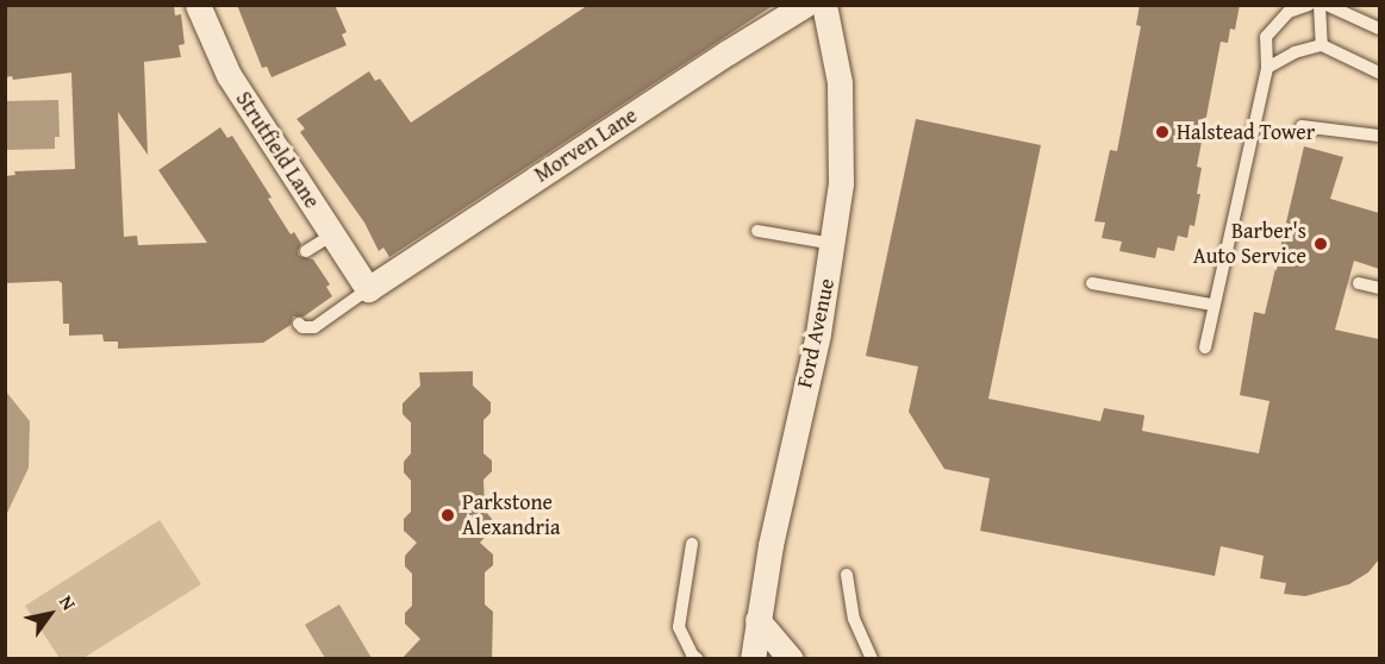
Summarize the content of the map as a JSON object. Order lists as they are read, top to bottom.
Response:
{
  "streets": {
    "street": ["Morven Lane", "Strutfield Lane", "Ford Avenue"]
  },
  "crossings": [
    ["Morven Lane", "Strutfield Lane"]
  ],
  "places": ["Halstead Tower", "Barber's Auto Service", "Parkstone Alexandria"],
  "north": "top right"
}
